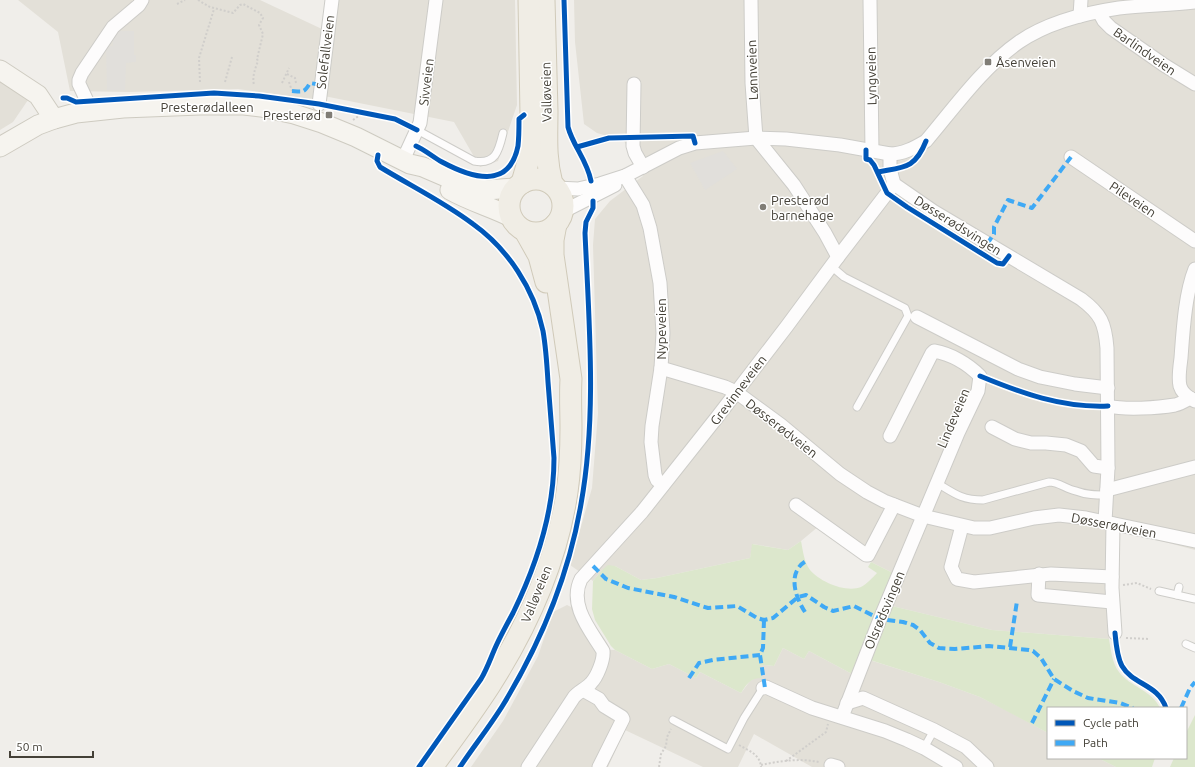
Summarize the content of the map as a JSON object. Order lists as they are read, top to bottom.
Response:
{
  "streets": {
    "main road": ["Valløveien", "Presterødalleen"],
    "street": [
      "Barlindveien",
      "Solefallveien",
      "Lønnveien",
      "Lyngveien",
      "Sivveien",
      "Pileveien",
      "Døsserødsvingen",
      "Nypeveien",
      "Grevinneveien",
      "Lindeveien",
      "Døsserødveien",
      "Olsrødsvingen"
    ]
  },
  "crossings": [
    ["Sivveien", "Presterødalleen"],
    ["Valløveien", "Presterødalleen"],
    ["Døsserødsvingen", "Grevinneveien"],
    ["Døsserødsvingen", "Døsserødveien"],
    ["Nypeveien", "Grevinneveien"],
    ["Nypeveien", "Døsserødveien"],
    ["Grevinneveien", "Døsserødveien"],
    ["Lindeveien", "Døsserødveien"],
    ["Lindeveien", "Olsrødsvingen"],
    ["Døsserødveien", "Olsrødsvingen"]
  ],
  "places": {
    "transit": ["Åsenveien", "Presterød"],
    "other": ["Presterød barnehage"]
  },
  "legend": ["Cycle path", "Path"],
  "scale_bar": "50 m"
}
